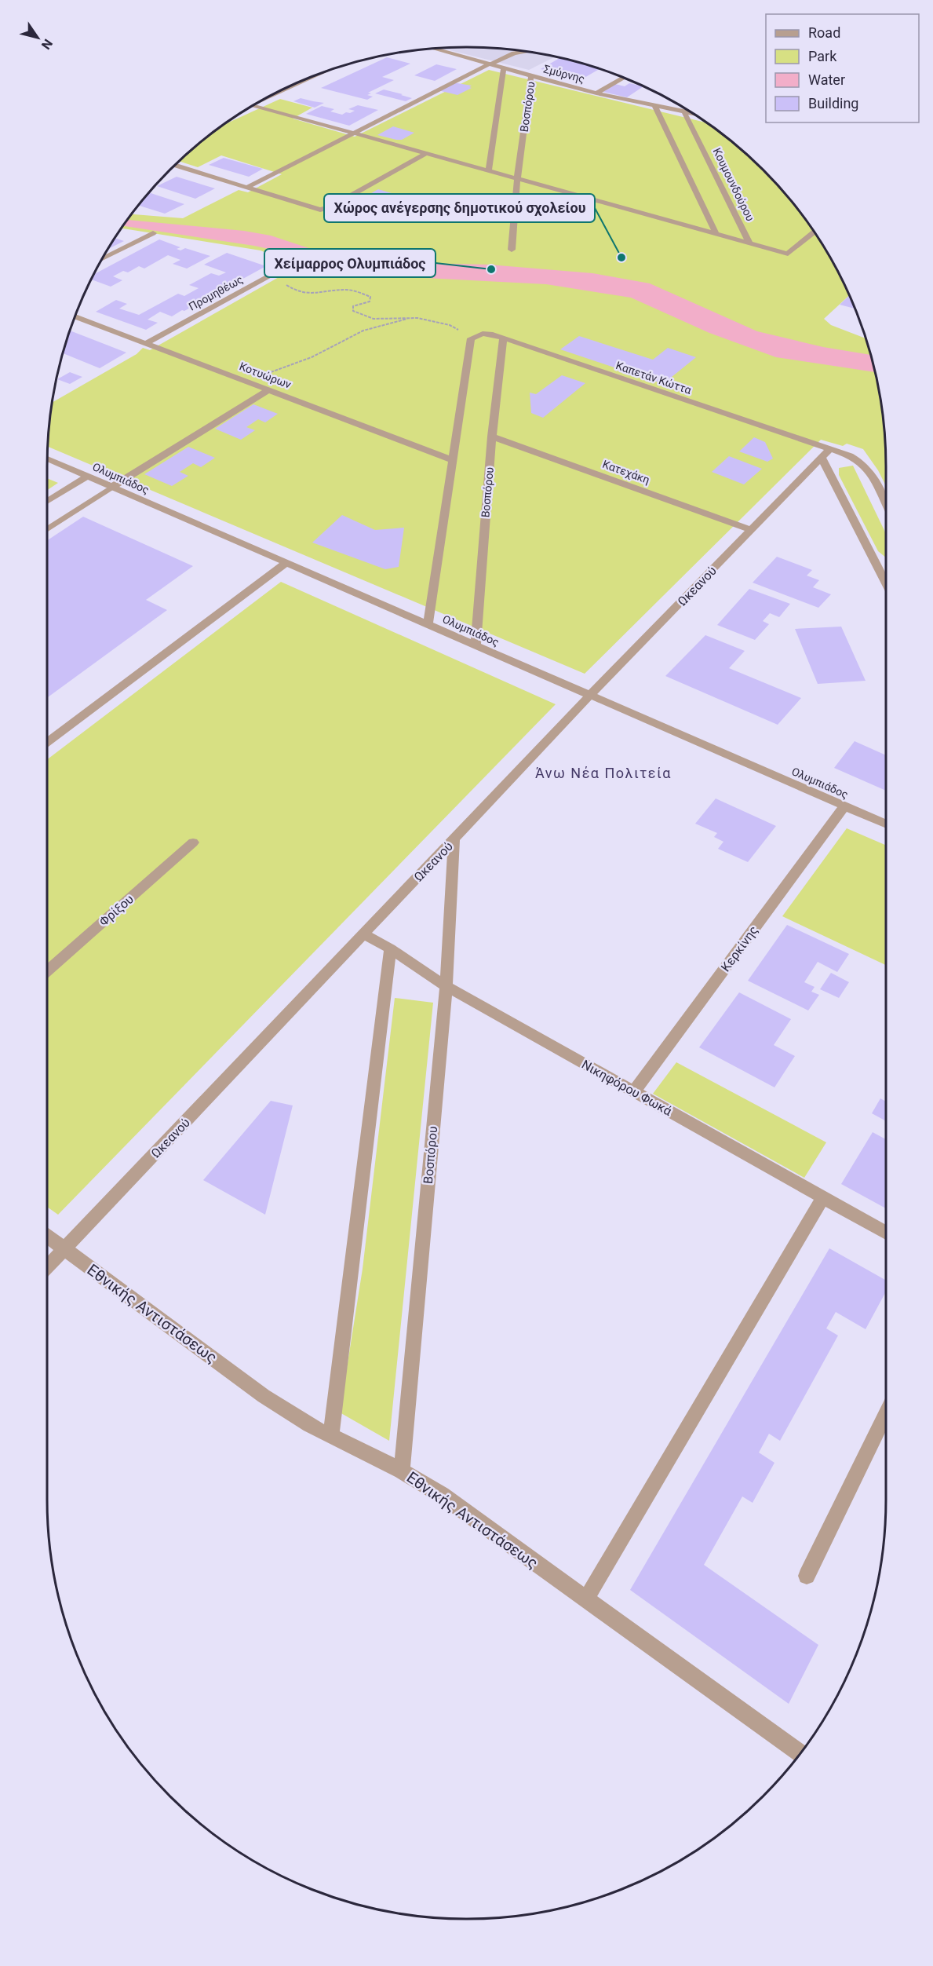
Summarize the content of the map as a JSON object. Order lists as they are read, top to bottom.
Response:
{
  "streets": {
    "street": [
      "Σμύρνης",
      "Βοσπόρου",
      "Κουμουνδούρου",
      "Προμηθέως",
      "Κοτυώρων",
      "Καπετάν Κώττα",
      "Κατεχάκη",
      "Ολυμπιάδος",
      "Ωκεανού",
      "Φρίξου",
      "Κερκίνης",
      "Νικηφόρου Φωκά",
      "Εθνικής Αντιστάσεως"
    ]
  },
  "crossings": [
    ["Σμύρνης", "Βοσπόρου"],
    ["Σμύρνης", "Κουμουνδούρου"],
    ["Βοσπόρου", "Καπετάν Κώττα"],
    ["Βοσπόρου", "Κατεχάκη"],
    ["Βοσπόρου", "Ολυμπιάδος"],
    ["Βοσπόρου", "Ωκεανού"],
    ["Βοσπόρου", "Νικηφόρου Φωκά"],
    ["Βοσπόρου", "Εθνικής Αντιστάσεως"],
    ["Προμηθέως", "Κοτυώρων"],
    ["Καπετάν Κώττα", "Ωκεανού"],
    ["Κατεχάκη", "Ωκεανού"],
    ["Ολυμπιάδος", "Ωκεανού"],
    ["Ολυμπιάδος", "Κερκίνης"],
    ["Ωκεανού", "Νικηφόρου Φωκά"],
    ["Ωκεανού", "Εθνικής Αντιστάσεως"],
    ["Κερκίνης", "Νικηφόρου Φωκά"]
  ],
  "districts": ["Άνω Νέα Πολιτεία"],
  "places": ["Χώρος ανέγερσης δημοτικού σχολείου", "Χείμαρρος Ολυμπιάδος"],
  "legend": [
    "Road",
    "Park",
    "Water",
    "Building"
  ],
  "north": "bottom right"
}
